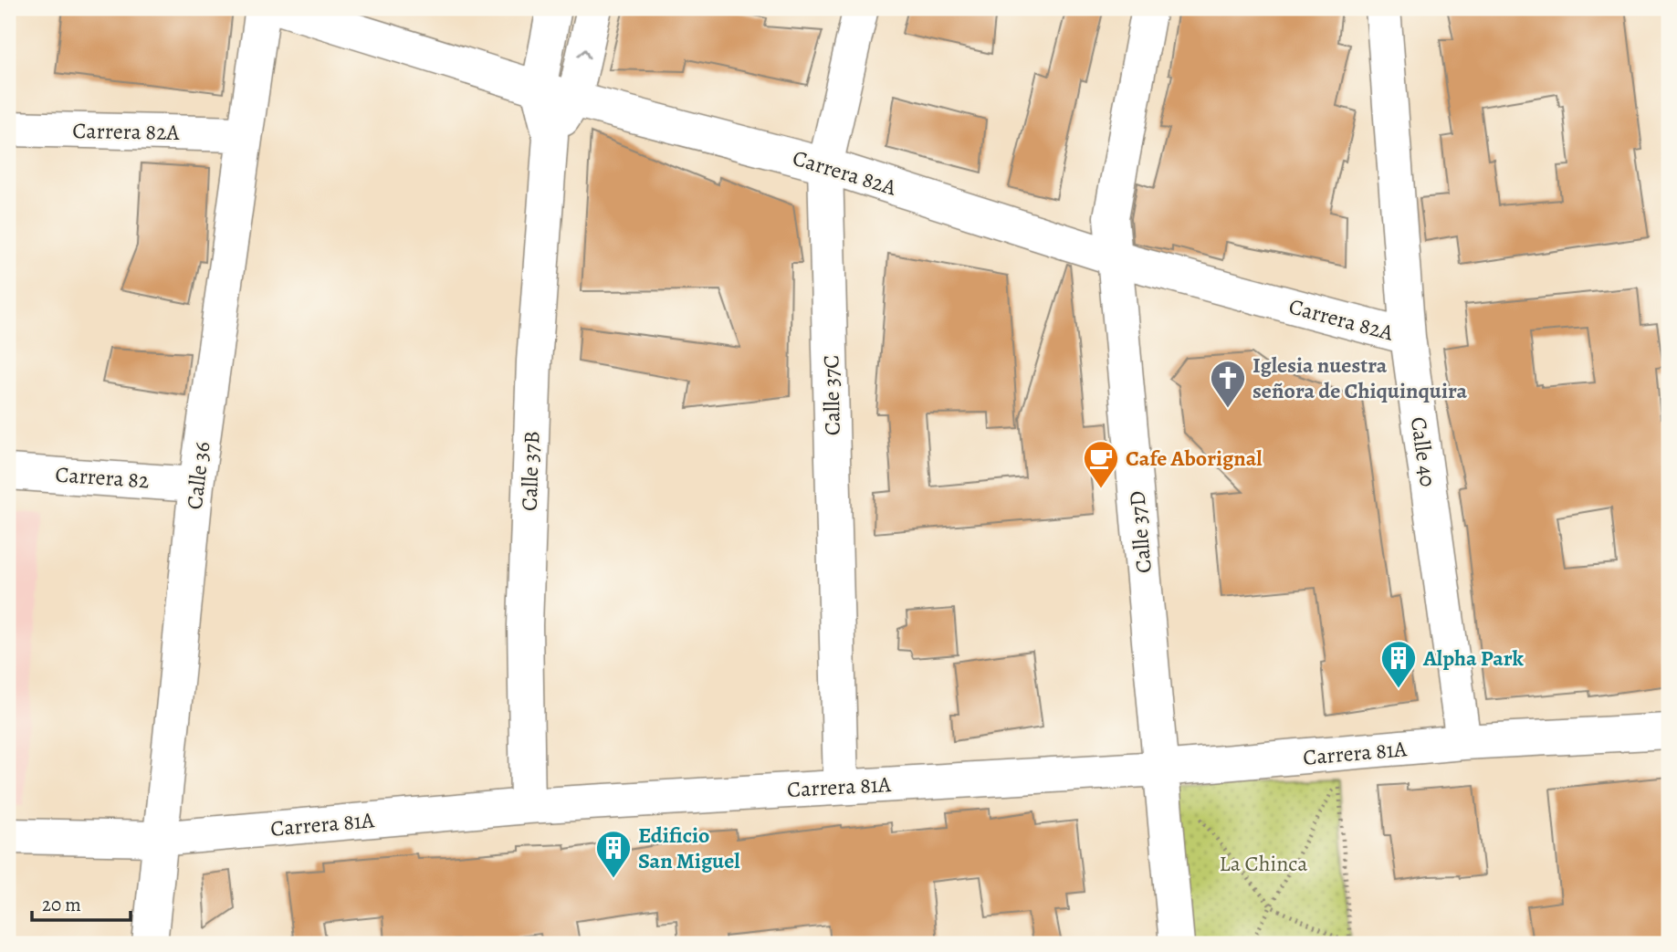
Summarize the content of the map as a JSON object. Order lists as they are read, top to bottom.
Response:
{
  "streets": {
    "street": [
      "Carrera 82A",
      "Calle 37C",
      "Calle 40",
      "Calle 37B",
      "Calle 36",
      "Carrera 82",
      "Calle 37D",
      "Carrera 81A"
    ]
  },
  "crossings": [
    ["Carrera 82A", "Calle 37C"],
    ["Carrera 82A", "Calle 40"],
    ["Carrera 82A", "Calle 37B"],
    ["Carrera 82A", "Calle 36"],
    ["Carrera 82A", "Calle 37D"],
    ["Calle 37C", "Carrera 81A"],
    ["Calle 40", "Carrera 81A"],
    ["Calle 37B", "Carrera 81A"],
    ["Calle 36", "Carrera 82"],
    ["Calle 36", "Carrera 81A"],
    ["Calle 37D", "Carrera 81A"]
  ],
  "parks": ["La Chinca"],
  "places": {
    "church": ["Iglesia nuestra señora de Chiquinquira"],
    "cafe": ["Cafe Aborignal"],
    "building": ["Alpha Park", "Edificio San Miguel"]
  },
  "scale_bar": "20 m"
}
